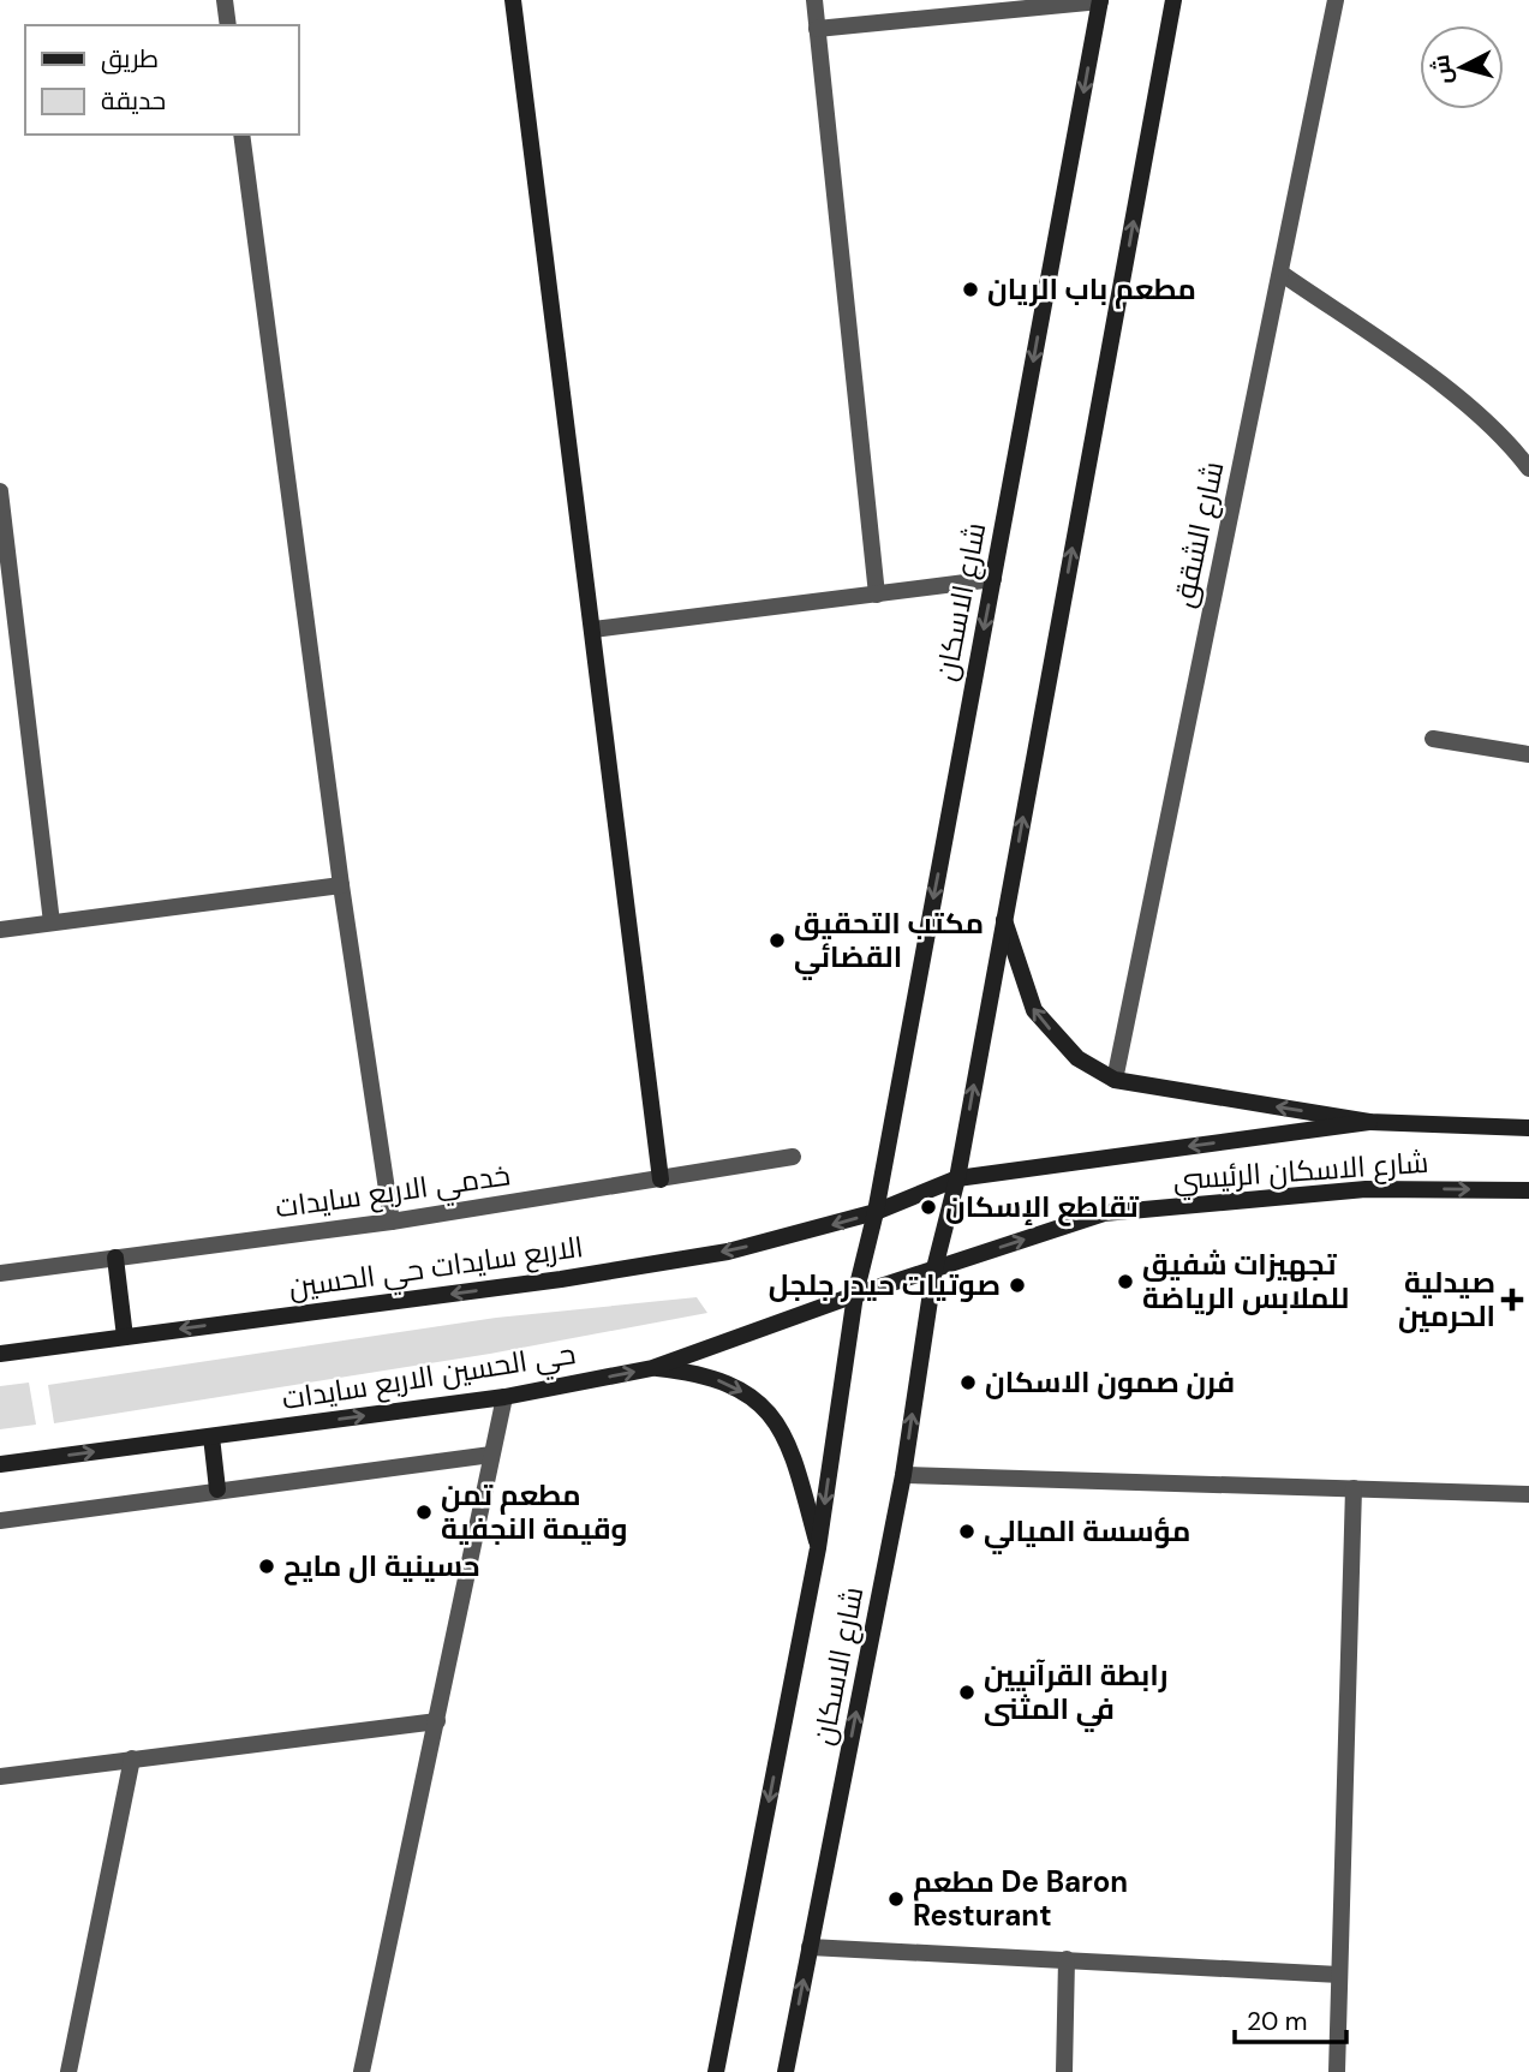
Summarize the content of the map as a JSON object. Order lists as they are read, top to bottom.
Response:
{
  "streets": {
    "main road": [
      "شارع الاسكان",
      "شارع الاسكان الرئيسي",
      "الاربع سايدات حي الحسين",
      "حي الحسين الاربع سايدات"
    ],
    "street": ["شارع الشقق", "خدمي الاربع سايدات"]
  },
  "crossings": [
    ["شارع الاسكان", "شارع الاسكان الرئيسي"],
    ["شارع الاسكان", "الاربع سايدات حي الحسين"],
    ["شارع الاسكان", "حي الحسين الاربع سايدات"],
    ["شارع الاسكان الرئيسي", "الاربع سايدات حي الحسين"],
    ["شارع الاسكان الرئيسي", "حي الحسين الاربع سايدات"]
  ],
  "one_way": ["الاربع سايدات حي الحسين", "حي الحسين الاربع سايدات"],
  "places": {
    "other": [
      "مطعم باب الريان",
      "مكتب التحقيق القضائي",
      "تقاطع الإسكان",
      "تجهيزات شفيق للملابس الرياضة",
      "صوتيات حيدر جلجل",
      "فرن صمون الاسكان",
      "مطعم تمن وقيمة النجفية",
      "مؤسسة الميالي",
      "حسينية ال مايح",
      "رابطة القرآنيين في المثنى",
      "مطعم De Baron Resturant"
    ],
    "health": ["صيدلية الحرمين"]
  },
  "legend": ["طريق", "حديقة"],
  "scale_bar": "20 m",
  "north": "left"
}
